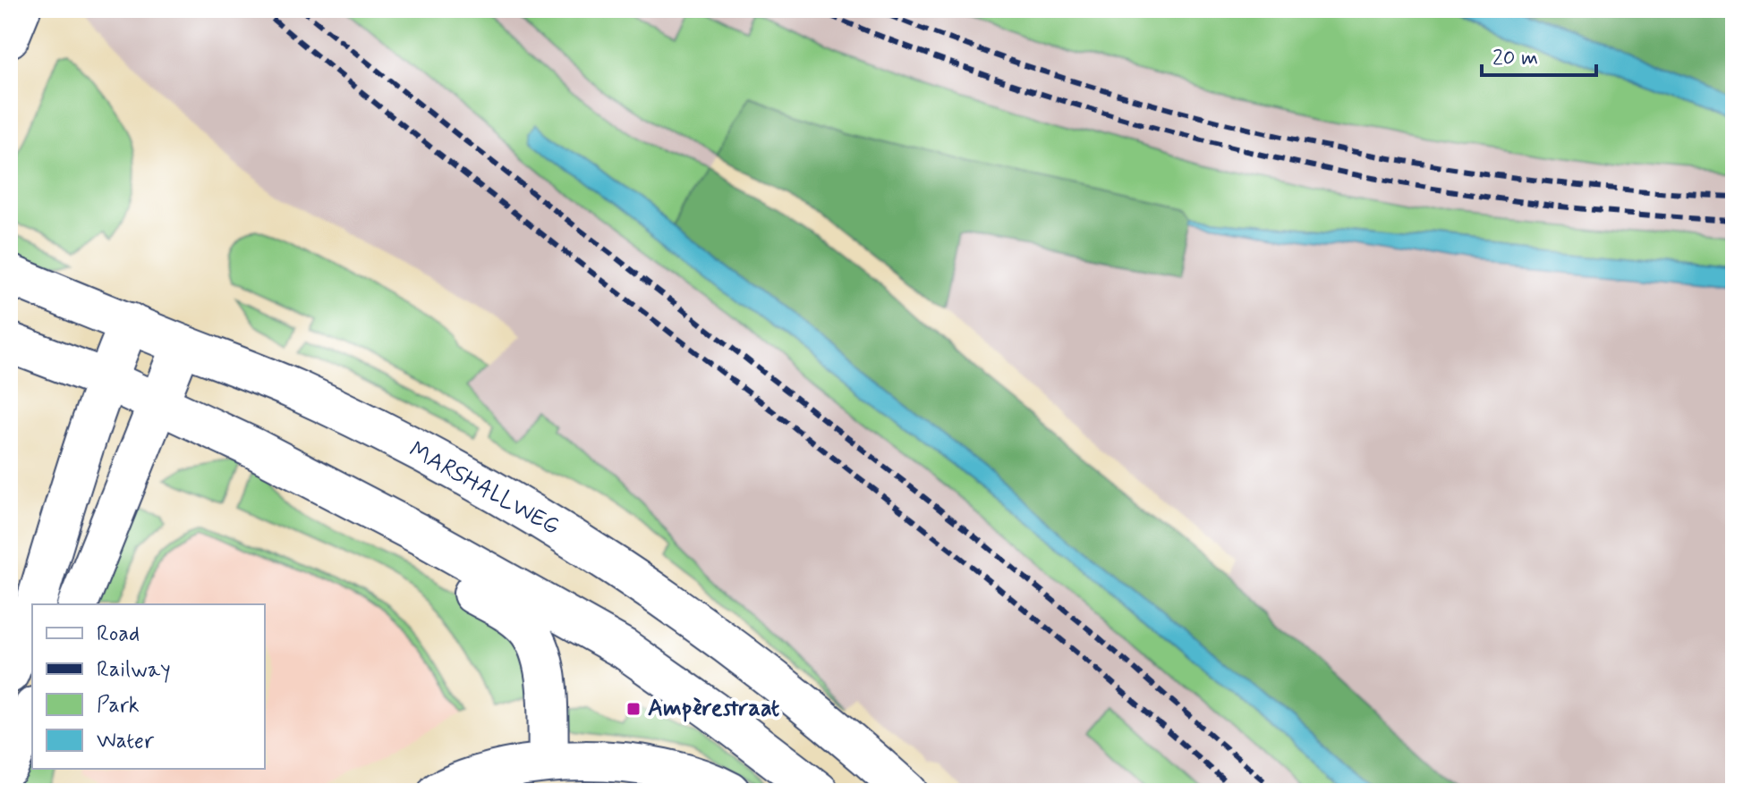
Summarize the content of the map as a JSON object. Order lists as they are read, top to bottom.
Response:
{
  "streets": {
    "main road": ["MARSHALLWEG"]
  },
  "places": {
    "transit": ["Ampèrestraat"]
  },
  "legend": [
    "Road",
    "Railway",
    "Park",
    "Water"
  ],
  "scale_bar": "20 m"
}
